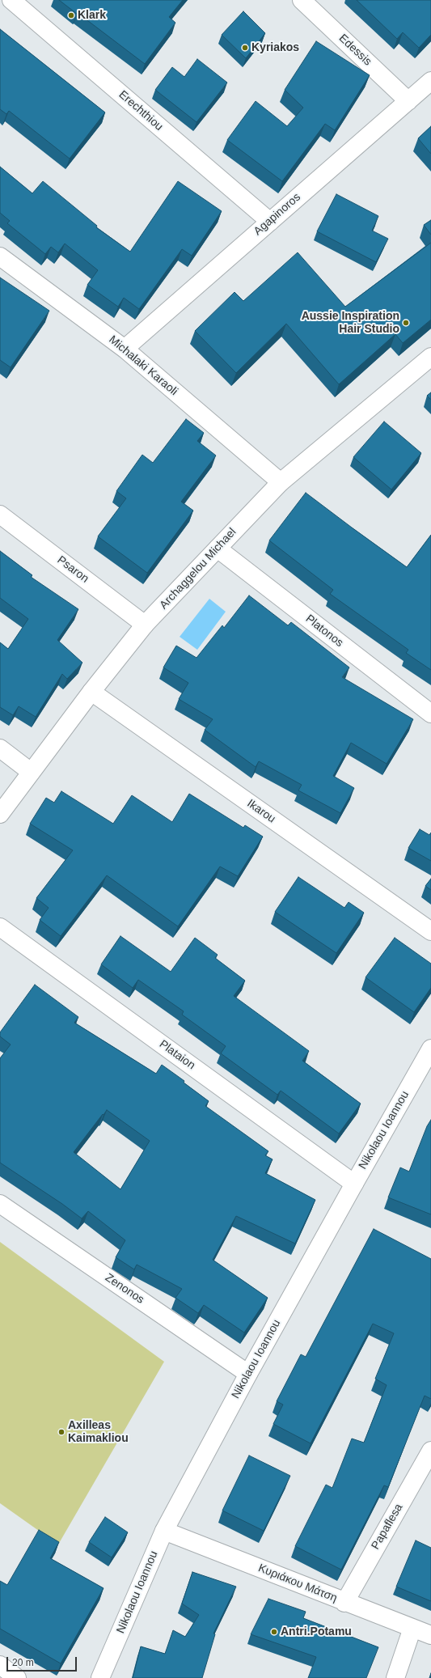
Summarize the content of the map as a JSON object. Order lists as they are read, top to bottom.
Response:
{
  "streets": {
    "street": [
      "Edessis",
      "Erechthiou",
      "Agapinoros",
      "Michalaki Karaoli",
      "Archaggelou Michael",
      "Psaron",
      "Platonos",
      "Ikarou",
      "Plataion",
      "Nikolaou Ioannou",
      "Zenonos",
      "Papaflesa",
      "Κυριάκου Μάτση"
    ]
  },
  "crossings": [
    ["Edessis", "Agapinoros"],
    ["Erechthiou", "Agapinoros"],
    ["Agapinoros", "Michalaki Karaoli"],
    ["Michalaki Karaoli", "Archaggelou Michael"],
    ["Archaggelou Michael", "Psaron"],
    ["Archaggelou Michael", "Platonos"],
    ["Archaggelou Michael", "Ikarou"],
    ["Plataion", "Nikolaou Ioannou"],
    ["Nikolaou Ioannou", "Zenonos"],
    ["Nikolaou Ioannou", "Κυριάκου Μάτση"],
    ["Papaflesa", "Κυριάκου Μάτση"]
  ],
  "places": [
    "Klark",
    "Kyriakos",
    "Aussie Inspiration Hair Studio",
    "Axilleas Kaimakliou",
    "Antri.Potamu"
  ],
  "scale_bar": "20 m"
}
